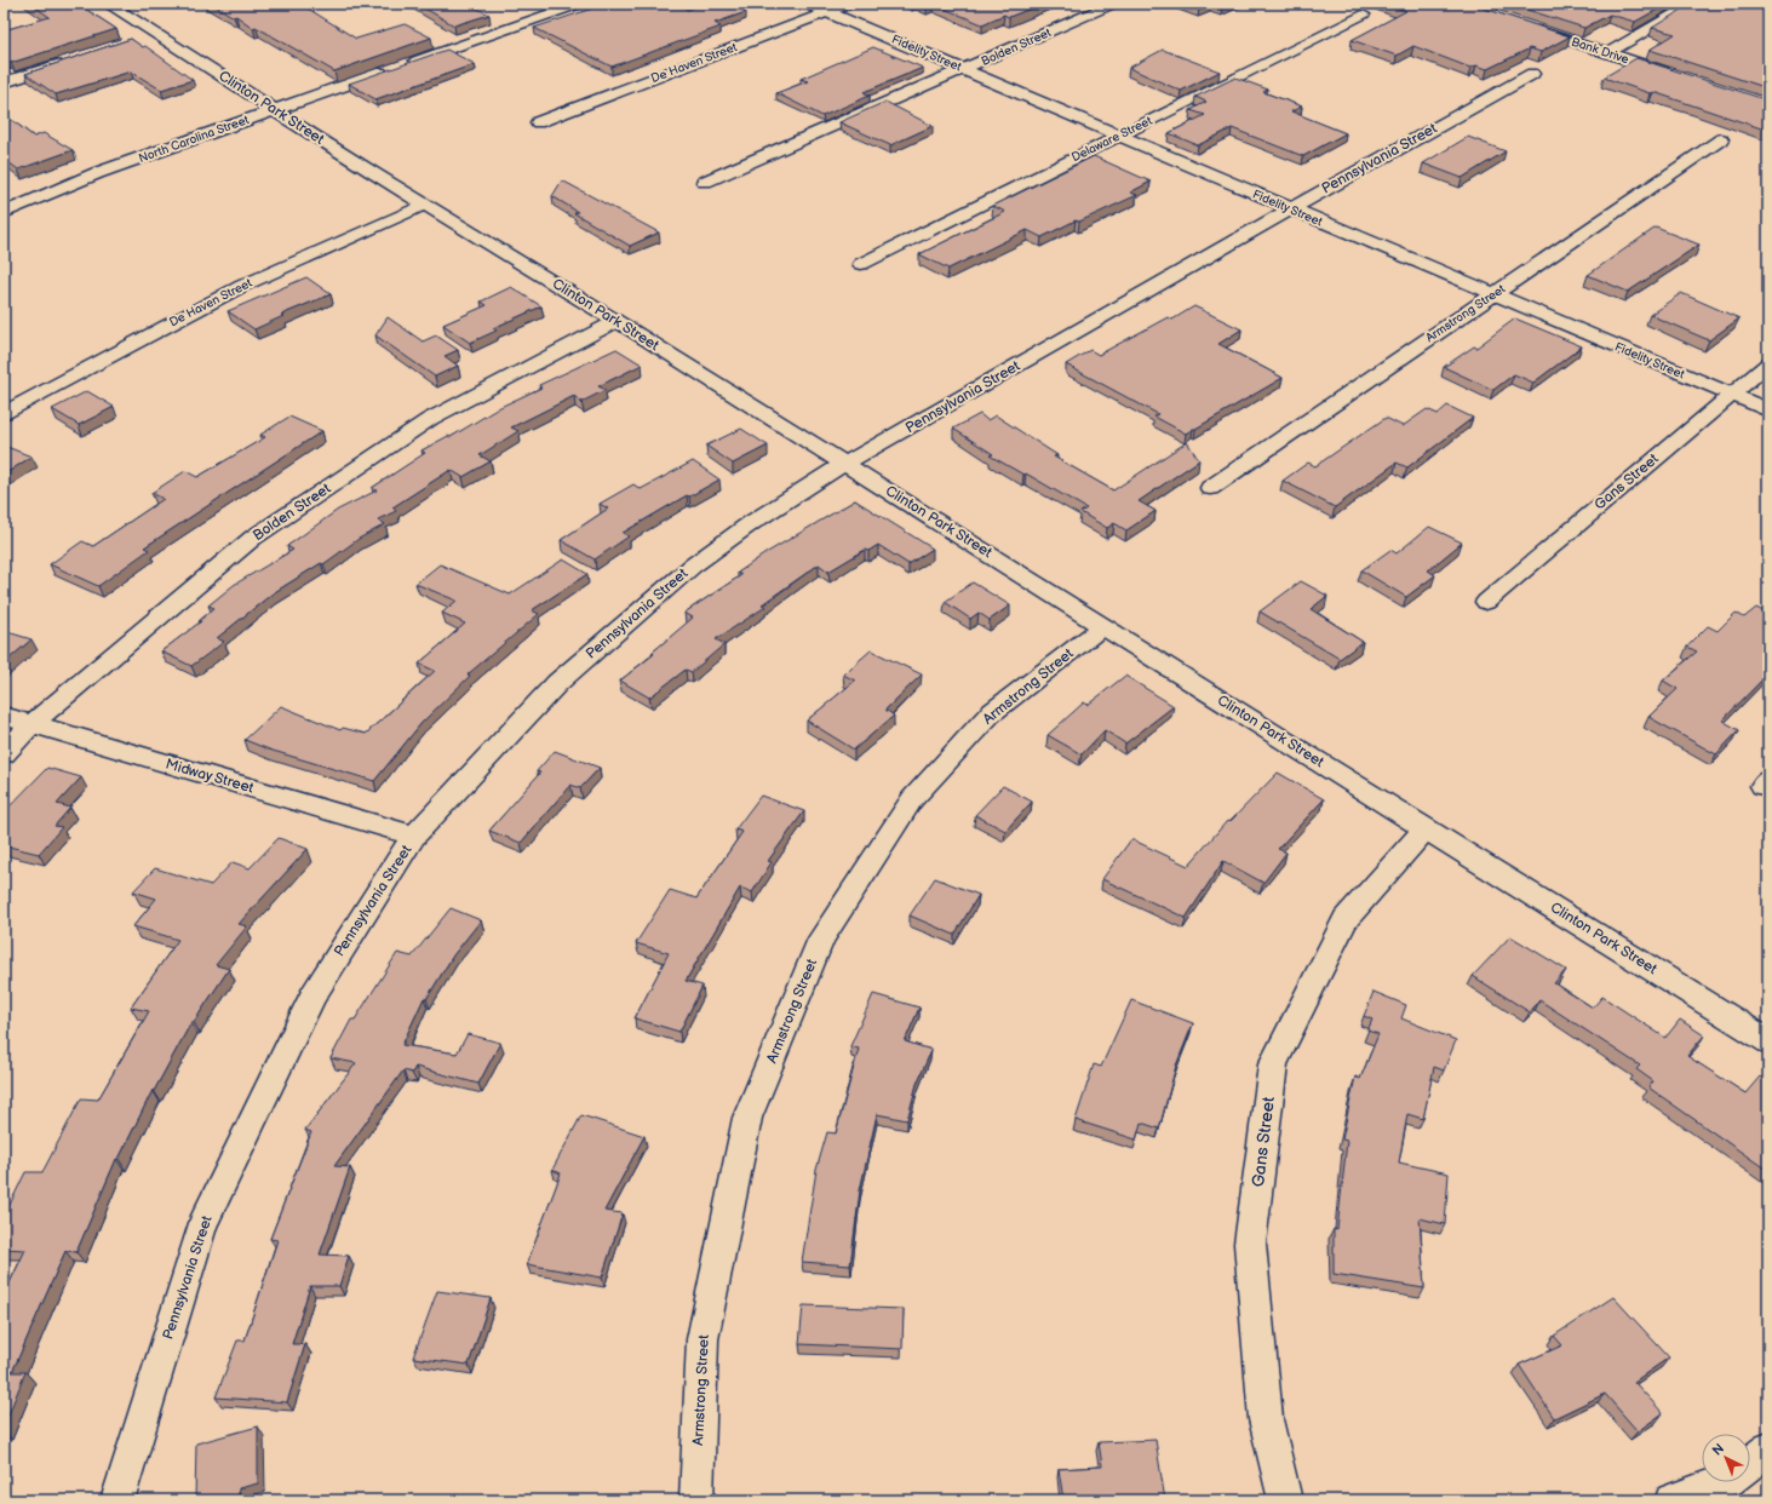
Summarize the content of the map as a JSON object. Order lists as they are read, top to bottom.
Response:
{
  "streets": {
    "main road": ["Fidelity Street"],
    "street": [
      "Bolden Street",
      "Bank Drive",
      "De Haven Street",
      "Clinton Park Street",
      "North Carolina Street",
      "Delaware Street",
      "Pennsylvania Street",
      "Armstrong Street",
      "Gans Street",
      "Midway Street"
    ]
  },
  "crossings": [
    ["Bolden Street", "Fidelity Street"],
    ["Bolden Street", "Clinton Park Street"],
    ["Bolden Street", "Midway Street"],
    ["Fidelity Street", "De Haven Street"],
    ["Fidelity Street", "Delaware Street"],
    ["Fidelity Street", "Pennsylvania Street"],
    ["Fidelity Street", "Armstrong Street"],
    ["Fidelity Street", "Gans Street"],
    ["De Haven Street", "Clinton Park Street"],
    ["Clinton Park Street", "North Carolina Street"],
    ["Clinton Park Street", "Pennsylvania Street"],
    ["Clinton Park Street", "Armstrong Street"],
    ["Clinton Park Street", "Gans Street"],
    ["Pennsylvania Street", "Midway Street"]
  ],
  "north": "top left"
}
